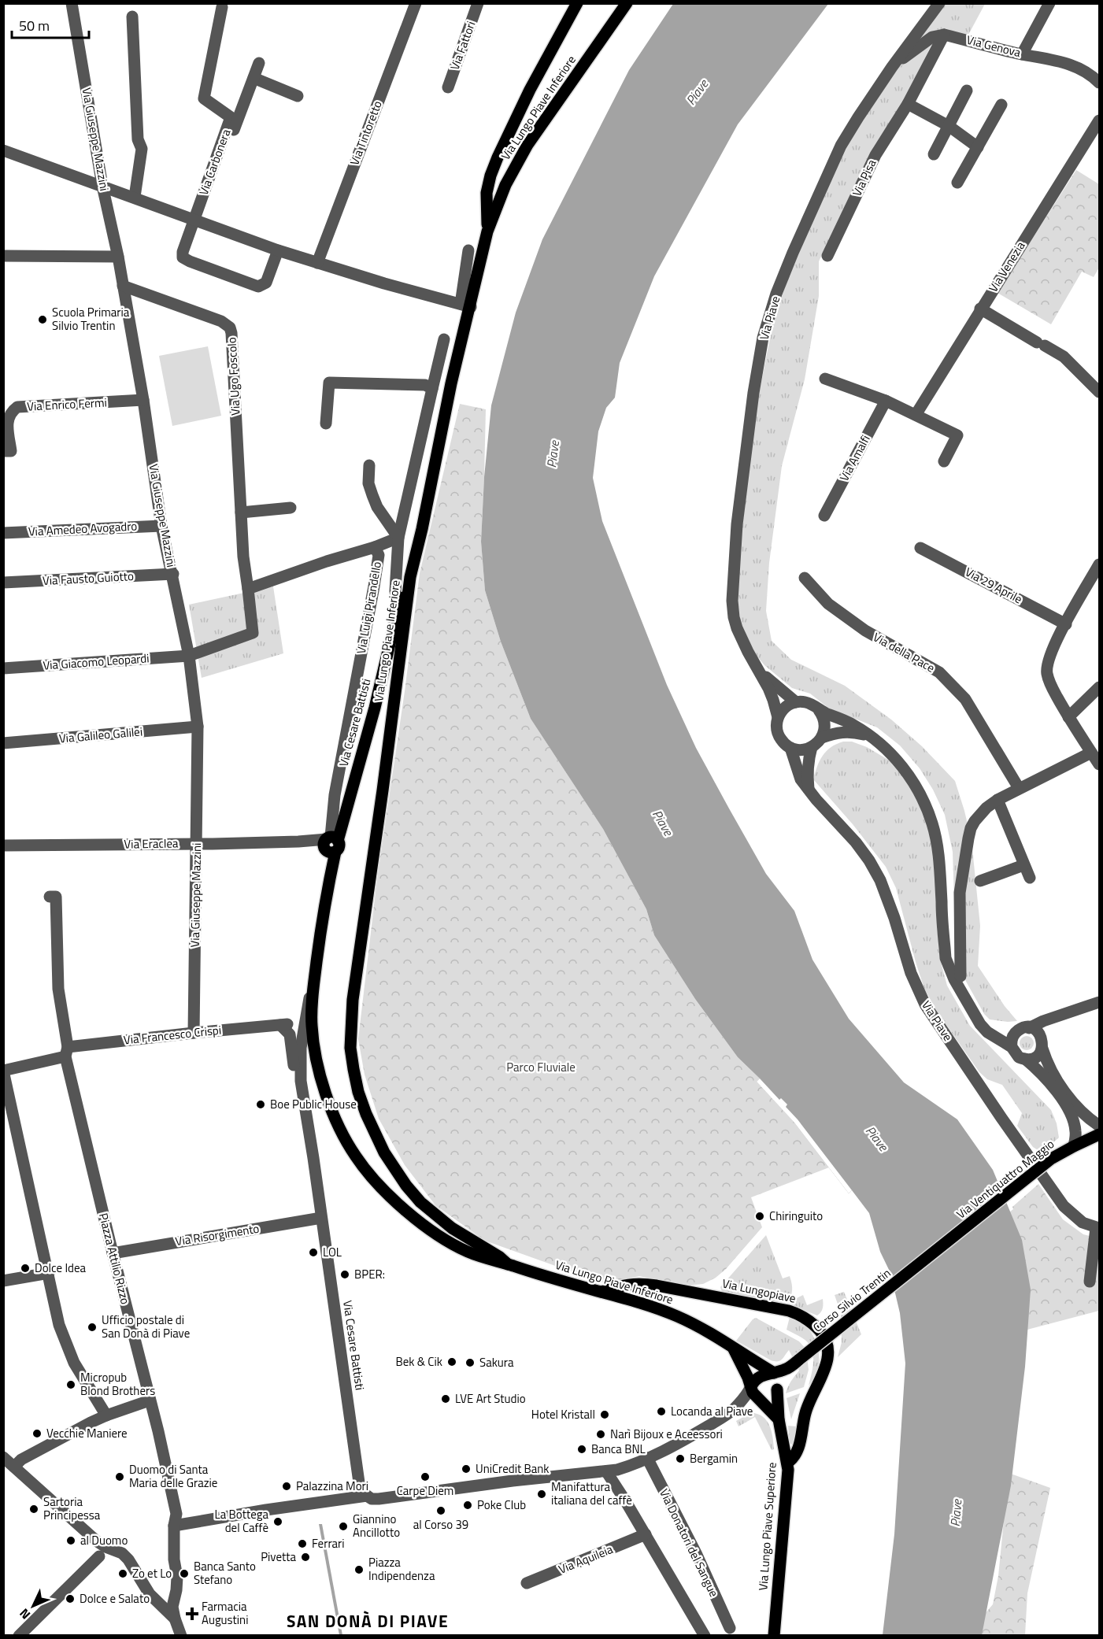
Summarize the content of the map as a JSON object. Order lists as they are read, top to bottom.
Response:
{
  "streets": {
    "main road": [
      "Via Lungo Piave Inferiore",
      "Via Cesare Battisti",
      "Via Ventiquattro Maggio",
      "Via Lungopiave",
      "Corso Silvio Trentin",
      "Via Lungo Piave Superiore"
    ],
    "street": [
      "Via Fattori",
      "Via Genova",
      "Via Tintoretto",
      "Via Giuseppe Mazzini",
      "Via Carbonera",
      "Via Pisa",
      "Via Venezia",
      "Via Piave",
      "Via Ugo Foscolo",
      "Via Enrico Fermi",
      "Via Amalfi",
      "Via Amedeo Avogadro",
      "Via Fausto Guiotto",
      "Via 29 Aprile",
      "Via Luigi Pirandello",
      "Via della Pace",
      "Via Giacomo Leopardi",
      "Via Galileo Galilei",
      "Via Eraclea",
      "Via Francesco Crispi",
      "Via Risorgimento",
      "Piazza Attilio Rizzo",
      "Via Donatori del Sangue",
      "Via Aquileia"
    ]
  },
  "crossings": [
    ["Via Genova", "Via Pisa"],
    ["Via Lungo Piave Inferiore", "Via Cesare Battisti"],
    ["Via Lungo Piave Inferiore", "Via Lungopiave"],
    ["Via Lungo Piave Inferiore", "Corso Silvio Trentin"],
    ["Via Giuseppe Mazzini", "Via Ugo Foscolo"],
    ["Via Giuseppe Mazzini", "Via Enrico Fermi"],
    ["Via Giuseppe Mazzini", "Via Amedeo Avogadro"],
    ["Via Giuseppe Mazzini", "Via Fausto Guiotto"],
    ["Via Giuseppe Mazzini", "Via Giacomo Leopardi"],
    ["Via Giuseppe Mazzini", "Via Galileo Galilei"],
    ["Via Giuseppe Mazzini", "Via Eraclea"],
    ["Via Giuseppe Mazzini", "Via Francesco Crispi"],
    ["Via Ugo Foscolo", "Via Luigi Pirandello"],
    ["Via Luigi Pirandello", "Via Cesare Battisti"],
    ["Via Luigi Pirandello", "Via Eraclea"],
    ["Via Cesare Battisti", "Via Eraclea"],
    ["Via Cesare Battisti", "Via Francesco Crispi"],
    ["Via Cesare Battisti", "Via Risorgimento"],
    ["Via Cesare Battisti", "Corso Silvio Trentin"],
    ["Via Francesco Crispi", "Piazza Attilio Rizzo"],
    ["Via Ventiquattro Maggio", "Corso Silvio Trentin"],
    ["Via Risorgimento", "Piazza Attilio Rizzo"],
    ["Piazza Attilio Rizzo", "Corso Silvio Trentin"],
    ["Via Lungopiave", "Via Lungo Piave Superiore"],
    ["Corso Silvio Trentin", "Via Lungo Piave Superiore"],
    ["Corso Silvio Trentin", "Via Donatori del Sangue"]
  ],
  "districts": ["SAN DONÀ DI PIAVE"],
  "water": ["Piave"],
  "parks": ["Parco Fluviale"],
  "places": {
    "other": [
      "Scuola Primaria Silvio Trentin",
      "Boe Public House",
      "Chiringuito",
      "LOL",
      "Dolce Idea",
      "BPER:",
      "Ufficio postale di San Donà di Piave",
      "Bek & Cik",
      "Sakura",
      "Micropub Blond Brothers",
      "LVE Art Studio",
      "Locanda al Piave",
      "Hotel Kristall",
      "Vecchie Maniere",
      "Narì Bijoux e Aceessori",
      "Banca BNL",
      "Bergamin",
      "UniCredit Bank",
      "Duomo di Santa Maria delle Grazie",
      "Carpe Diem",
      "Palazzina Mori",
      "Manifattura italiana del caffè",
      "Poke Club",
      "Sartoria Principessa",
      "al Corso 39",
      "La Bottega del Caffè",
      "Giannino Ancillotto",
      "al Duomo",
      "Ferrari",
      "Pivetta",
      "Piazza Indipendenza",
      "Zo et Lo",
      "Banca Santo Stefano",
      "Dolce e Salato"
    ],
    "health": ["Farmacia Augustini"]
  },
  "scale_bar": "50 m",
  "north": "bottom left"
}
